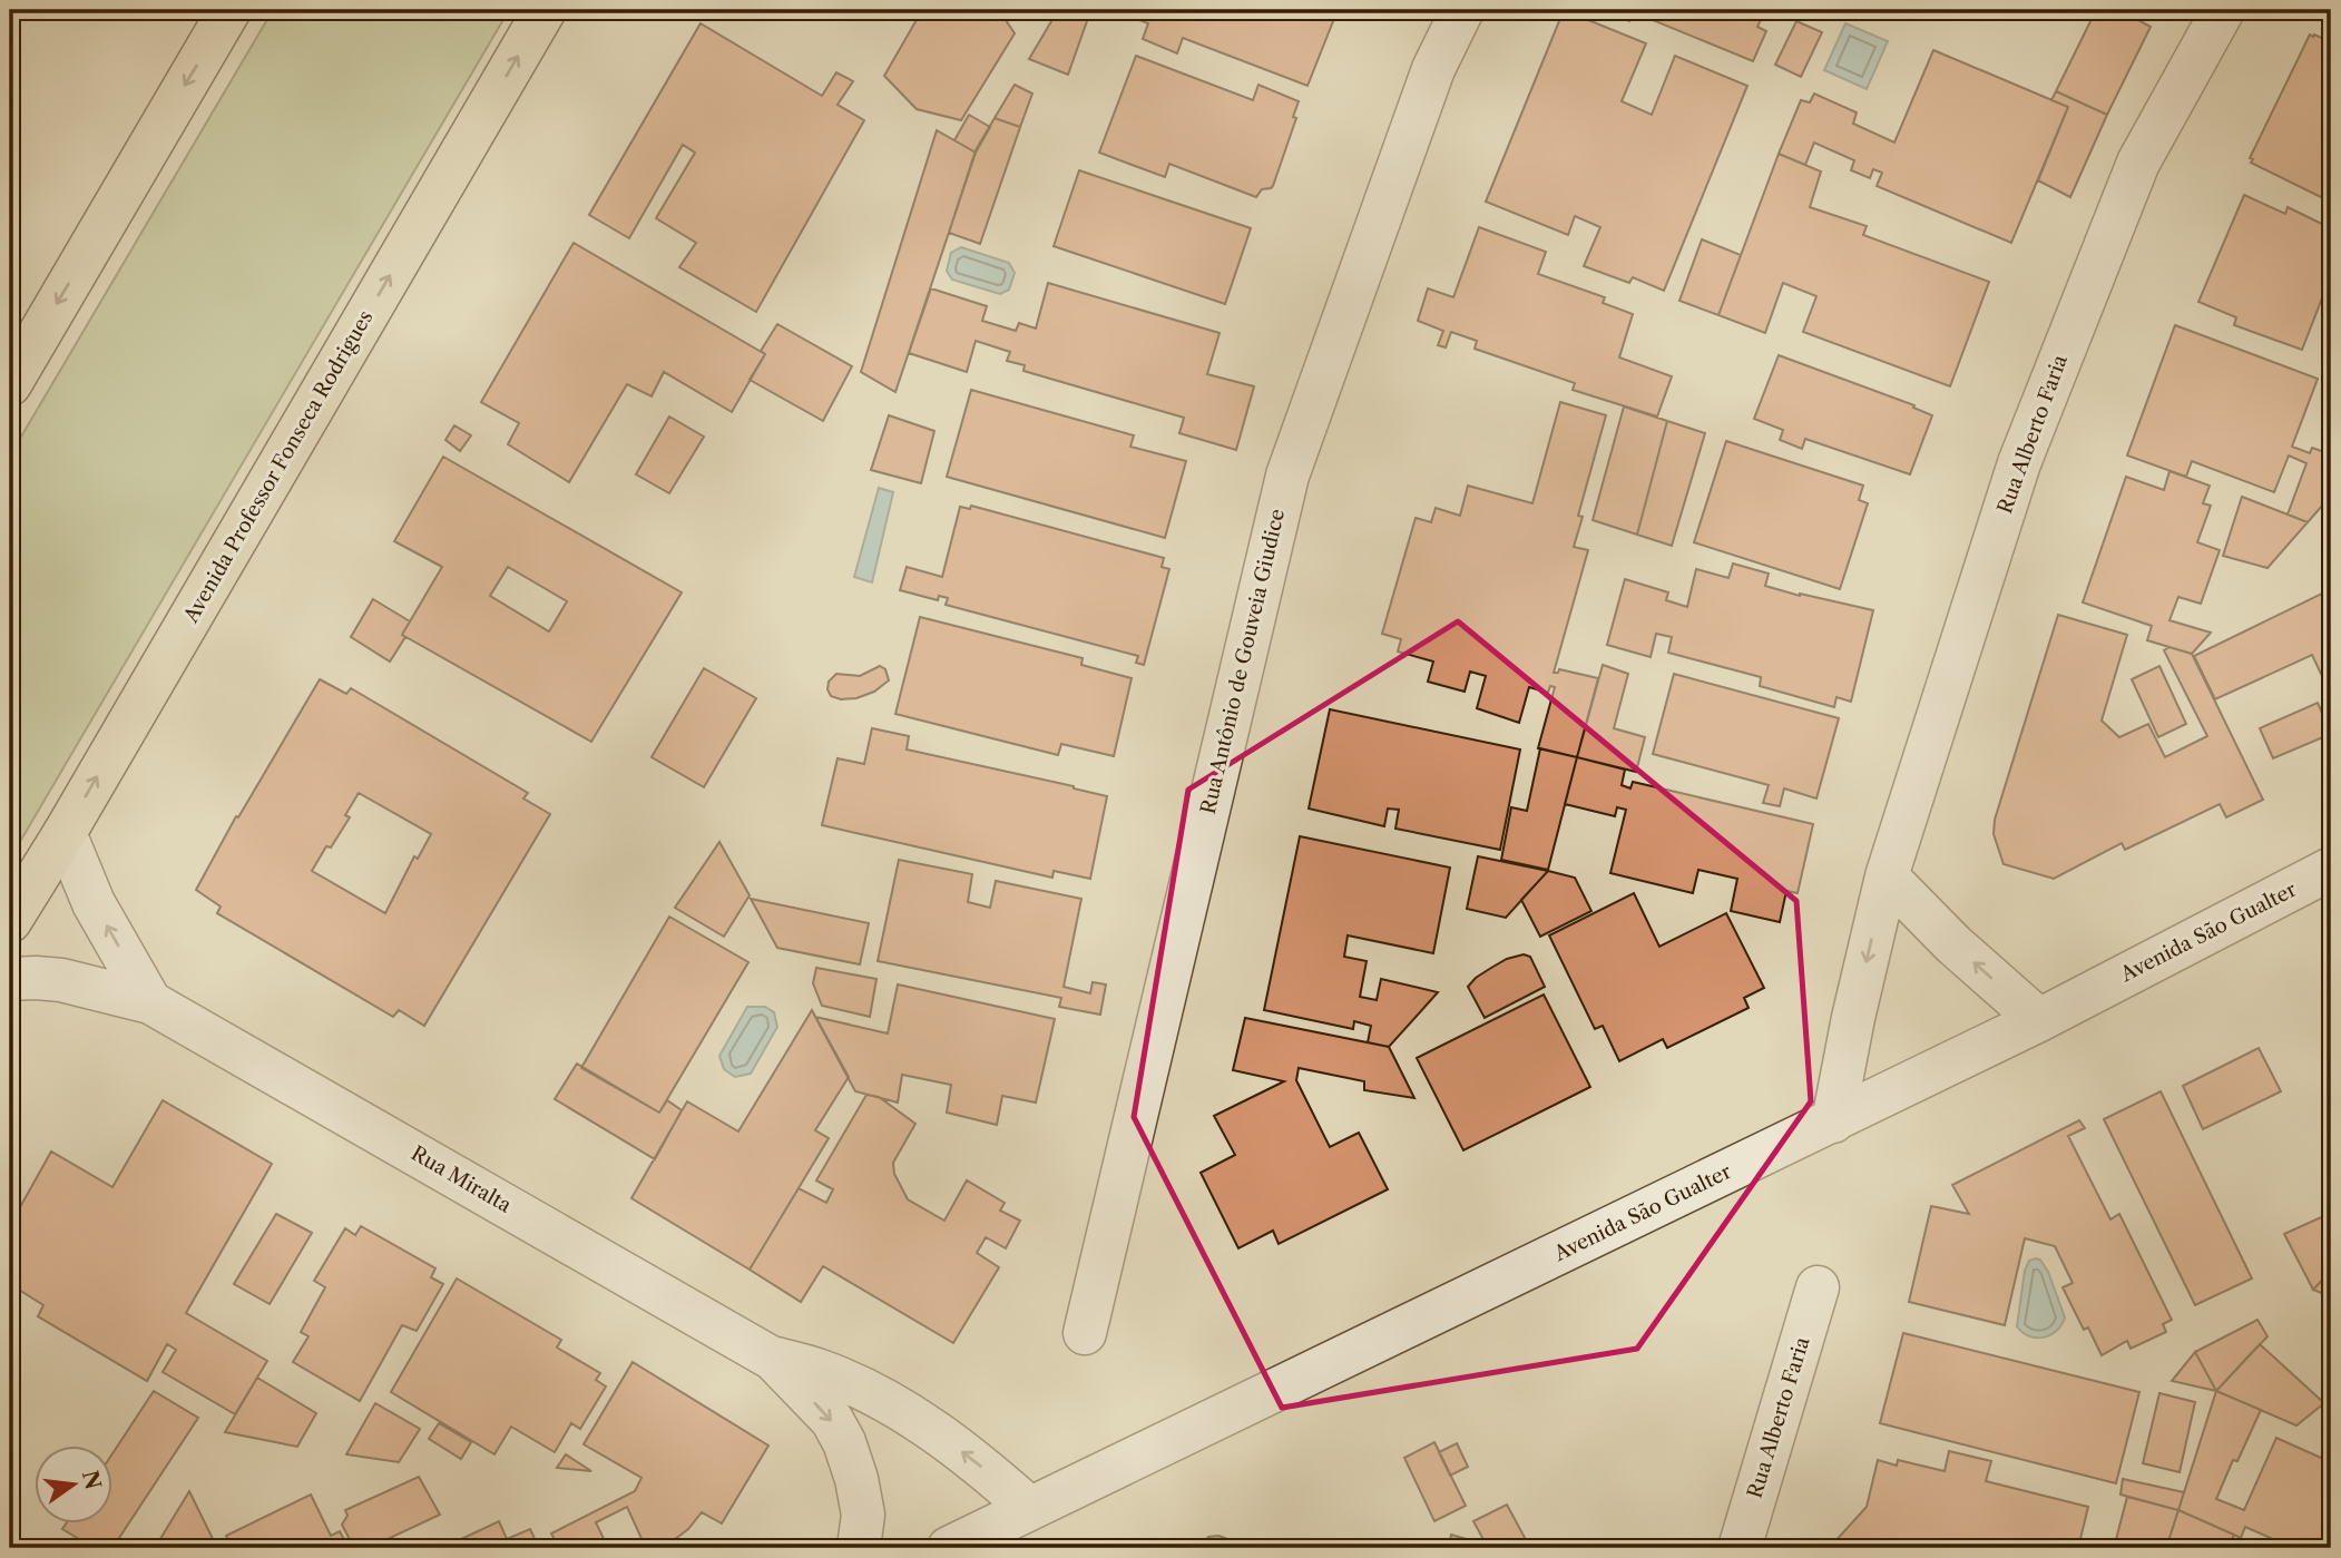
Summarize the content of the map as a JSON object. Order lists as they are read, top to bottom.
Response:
{
  "streets": {
    "highway": ["Avenida Professor Fonseca Rodrigues"],
    "street": [
      "Rua Alberto Faria",
      "Rua Antônio de Gouveia Giudice",
      "Avenida São Gualter",
      "Rua Miralta"
    ]
  },
  "crossings": [
    ["Rua Alberto Faria", "Avenida São Gualter"],
    ["Avenida São Gualter", "Rua Miralta"]
  ],
  "north": "right"
}
